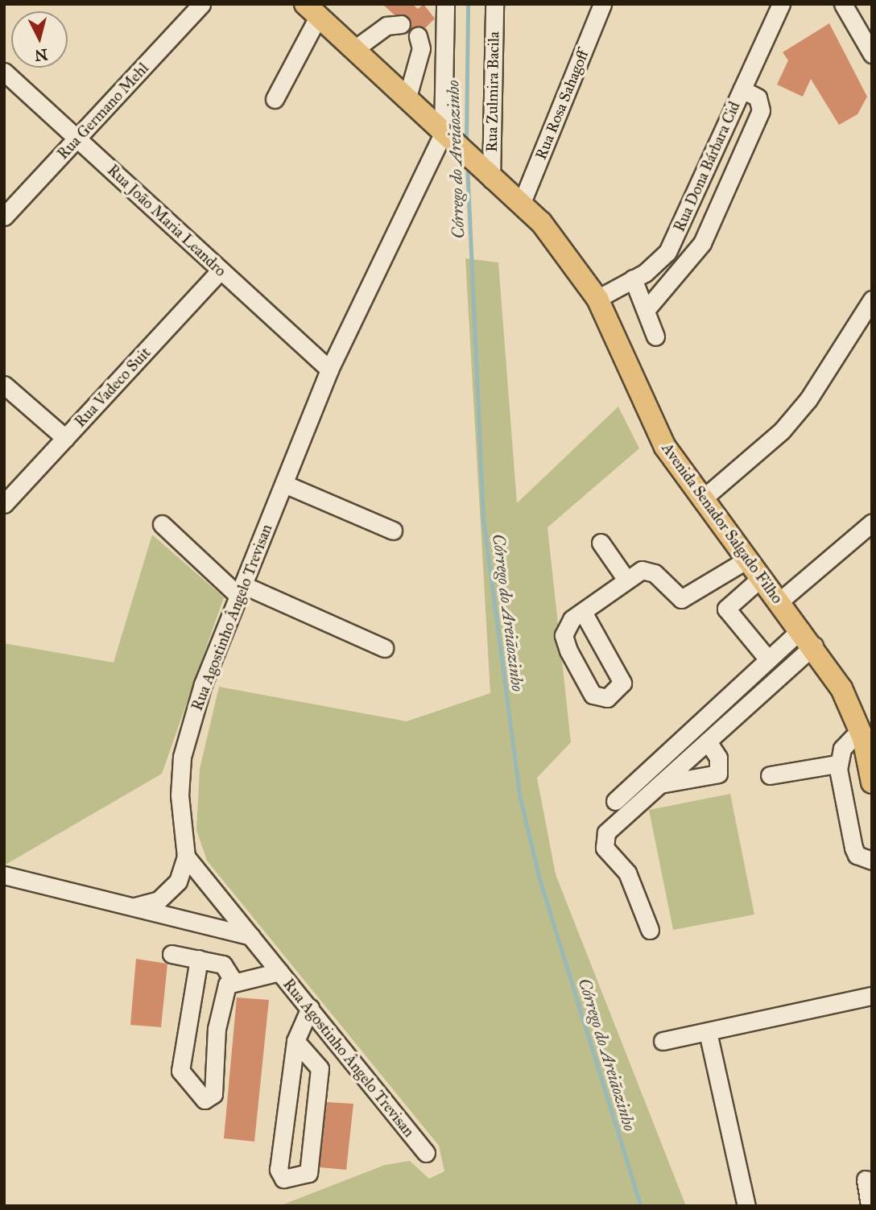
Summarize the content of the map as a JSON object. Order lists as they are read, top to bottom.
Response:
{
  "streets": {
    "main road": ["Avenida Senador Salgado Filho"],
    "street": [
      "Rua Zulmira Bacila",
      "Rua Rosa Sahagoff",
      "Rua Germano Mehl",
      "Rua Dona Bárbara Cid",
      "Rua João Maria Leandro",
      "Rua Vadeco Suit",
      "Rua Agostinho Ângelo Trevisan"
    ]
  },
  "crossings": [
    ["Rua Zulmira Bacila", "Avenida Senador Salgado Filho"],
    ["Rua Rosa Sahagoff", "Avenida Senador Salgado Filho"],
    ["Rua Germano Mehl", "Rua João Maria Leandro"],
    ["Rua Dona Bárbara Cid", "Avenida Senador Salgado Filho"],
    ["Rua João Maria Leandro", "Rua Vadeco Suit"],
    ["Rua João Maria Leandro", "Rua Agostinho Ângelo Trevisan"],
    ["Avenida Senador Salgado Filho", "Rua Agostinho Ângelo Trevisan"]
  ],
  "water": ["Córrego do Areiãozinho"],
  "north": "bottom"
}
